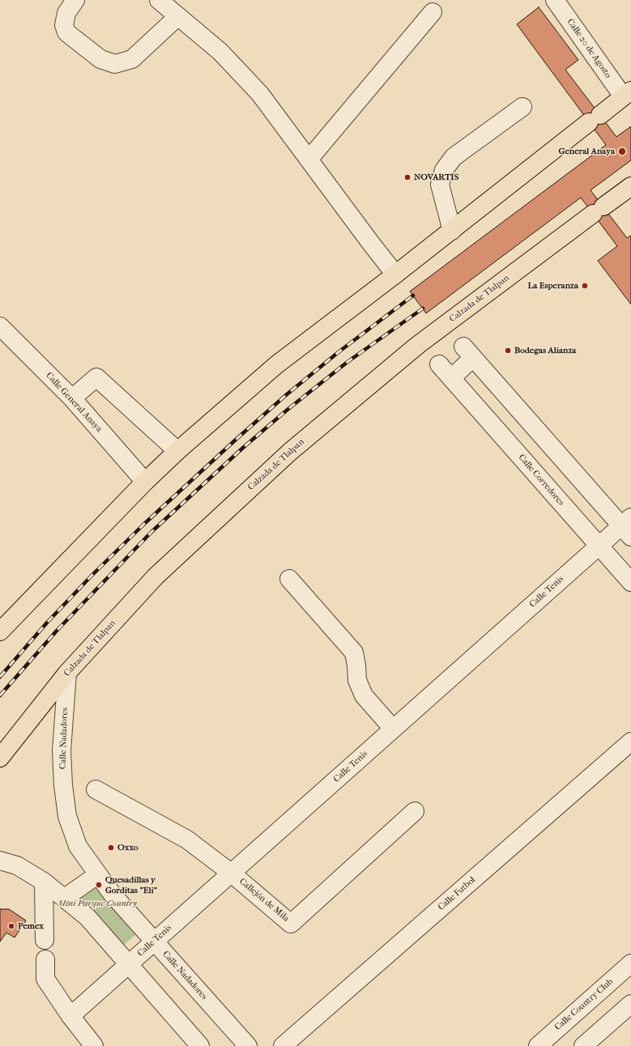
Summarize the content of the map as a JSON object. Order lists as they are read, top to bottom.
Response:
{
  "streets": {
    "highway": ["Calzada de Tlalpan"],
    "street": [
      "Calle 20 de Agosto",
      "Calle General Anaya",
      "Calle Corredores",
      "Calle Tenis",
      "Calle Nadadores",
      "Calle Futbol",
      "Callejón de Mila",
      "Calle Country Club"
    ]
  },
  "crossings": [
    ["Calzada de Tlalpan", "Calle Nadadores"],
    ["Calle Corredores", "Calle Tenis"],
    ["Calle Tenis", "Calle Nadadores"],
    ["Calle Tenis", "Callejón de Mila"]
  ],
  "parks": ["Mini Parque Country"],
  "places": [
    "General Anaya",
    "NOVARTIS",
    "La Esperanza",
    "Bodegas Alianza",
    "Oxxo",
    "Quesadillas y Gorditas \"Eli\"",
    "Pemex"
  ]
}
